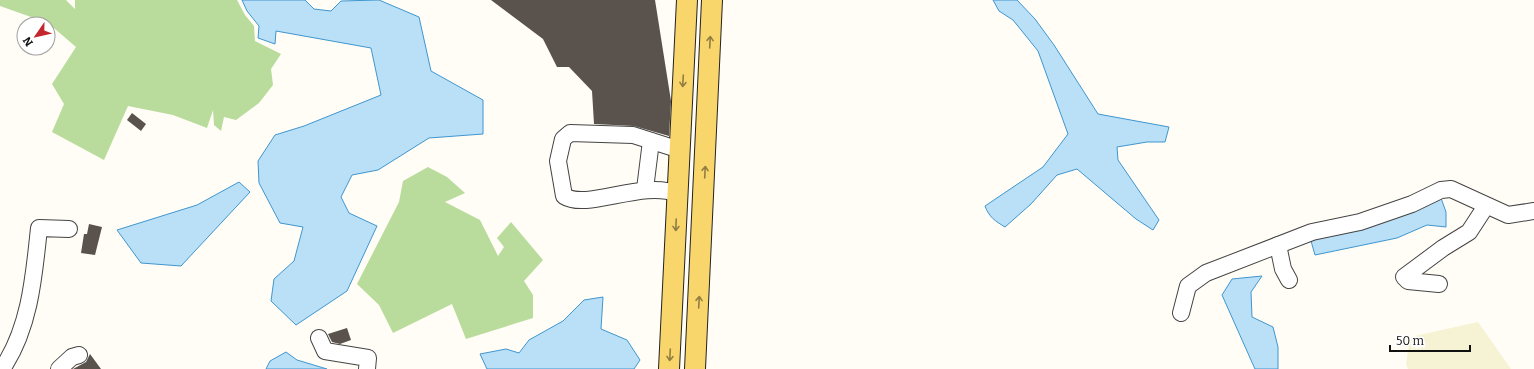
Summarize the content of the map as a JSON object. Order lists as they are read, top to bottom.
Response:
{
  "scale_bar": "50 m",
  "north": "bottom left"
}
